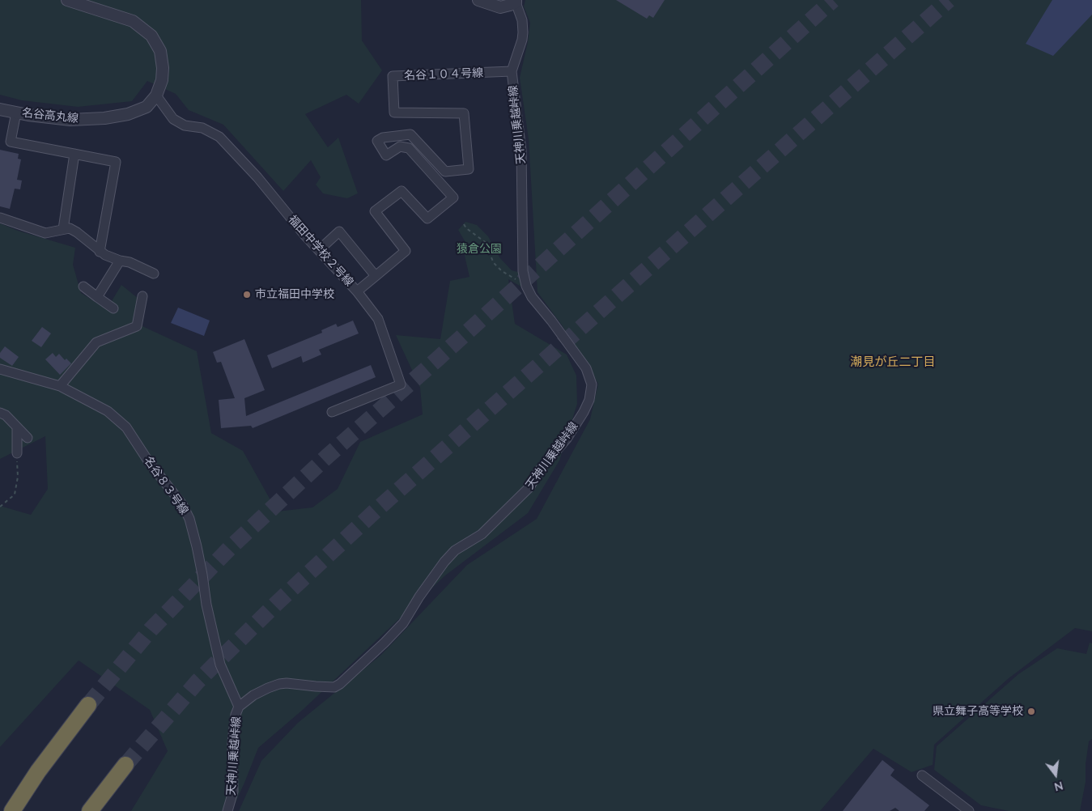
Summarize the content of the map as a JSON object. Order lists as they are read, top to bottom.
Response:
{
  "streets": {
    "street": [
      "名谷１０４号線",
      "名谷高丸線",
      "天神川乗越峠線",
      "福田中学校２号線",
      "名谷８３号線"
    ]
  },
  "crossings": [
    ["名谷１０４号線", "天神川乗越峠線"],
    ["名谷高丸線", "福田中学校２号線"],
    ["天神川乗越峠線", "名谷８３号線"]
  ],
  "districts": ["潮見が丘二丁目"],
  "parks": ["猿倉公園"],
  "places": ["市立福田中学校", "県立舞子高等学校"],
  "north": "bottom"
}
